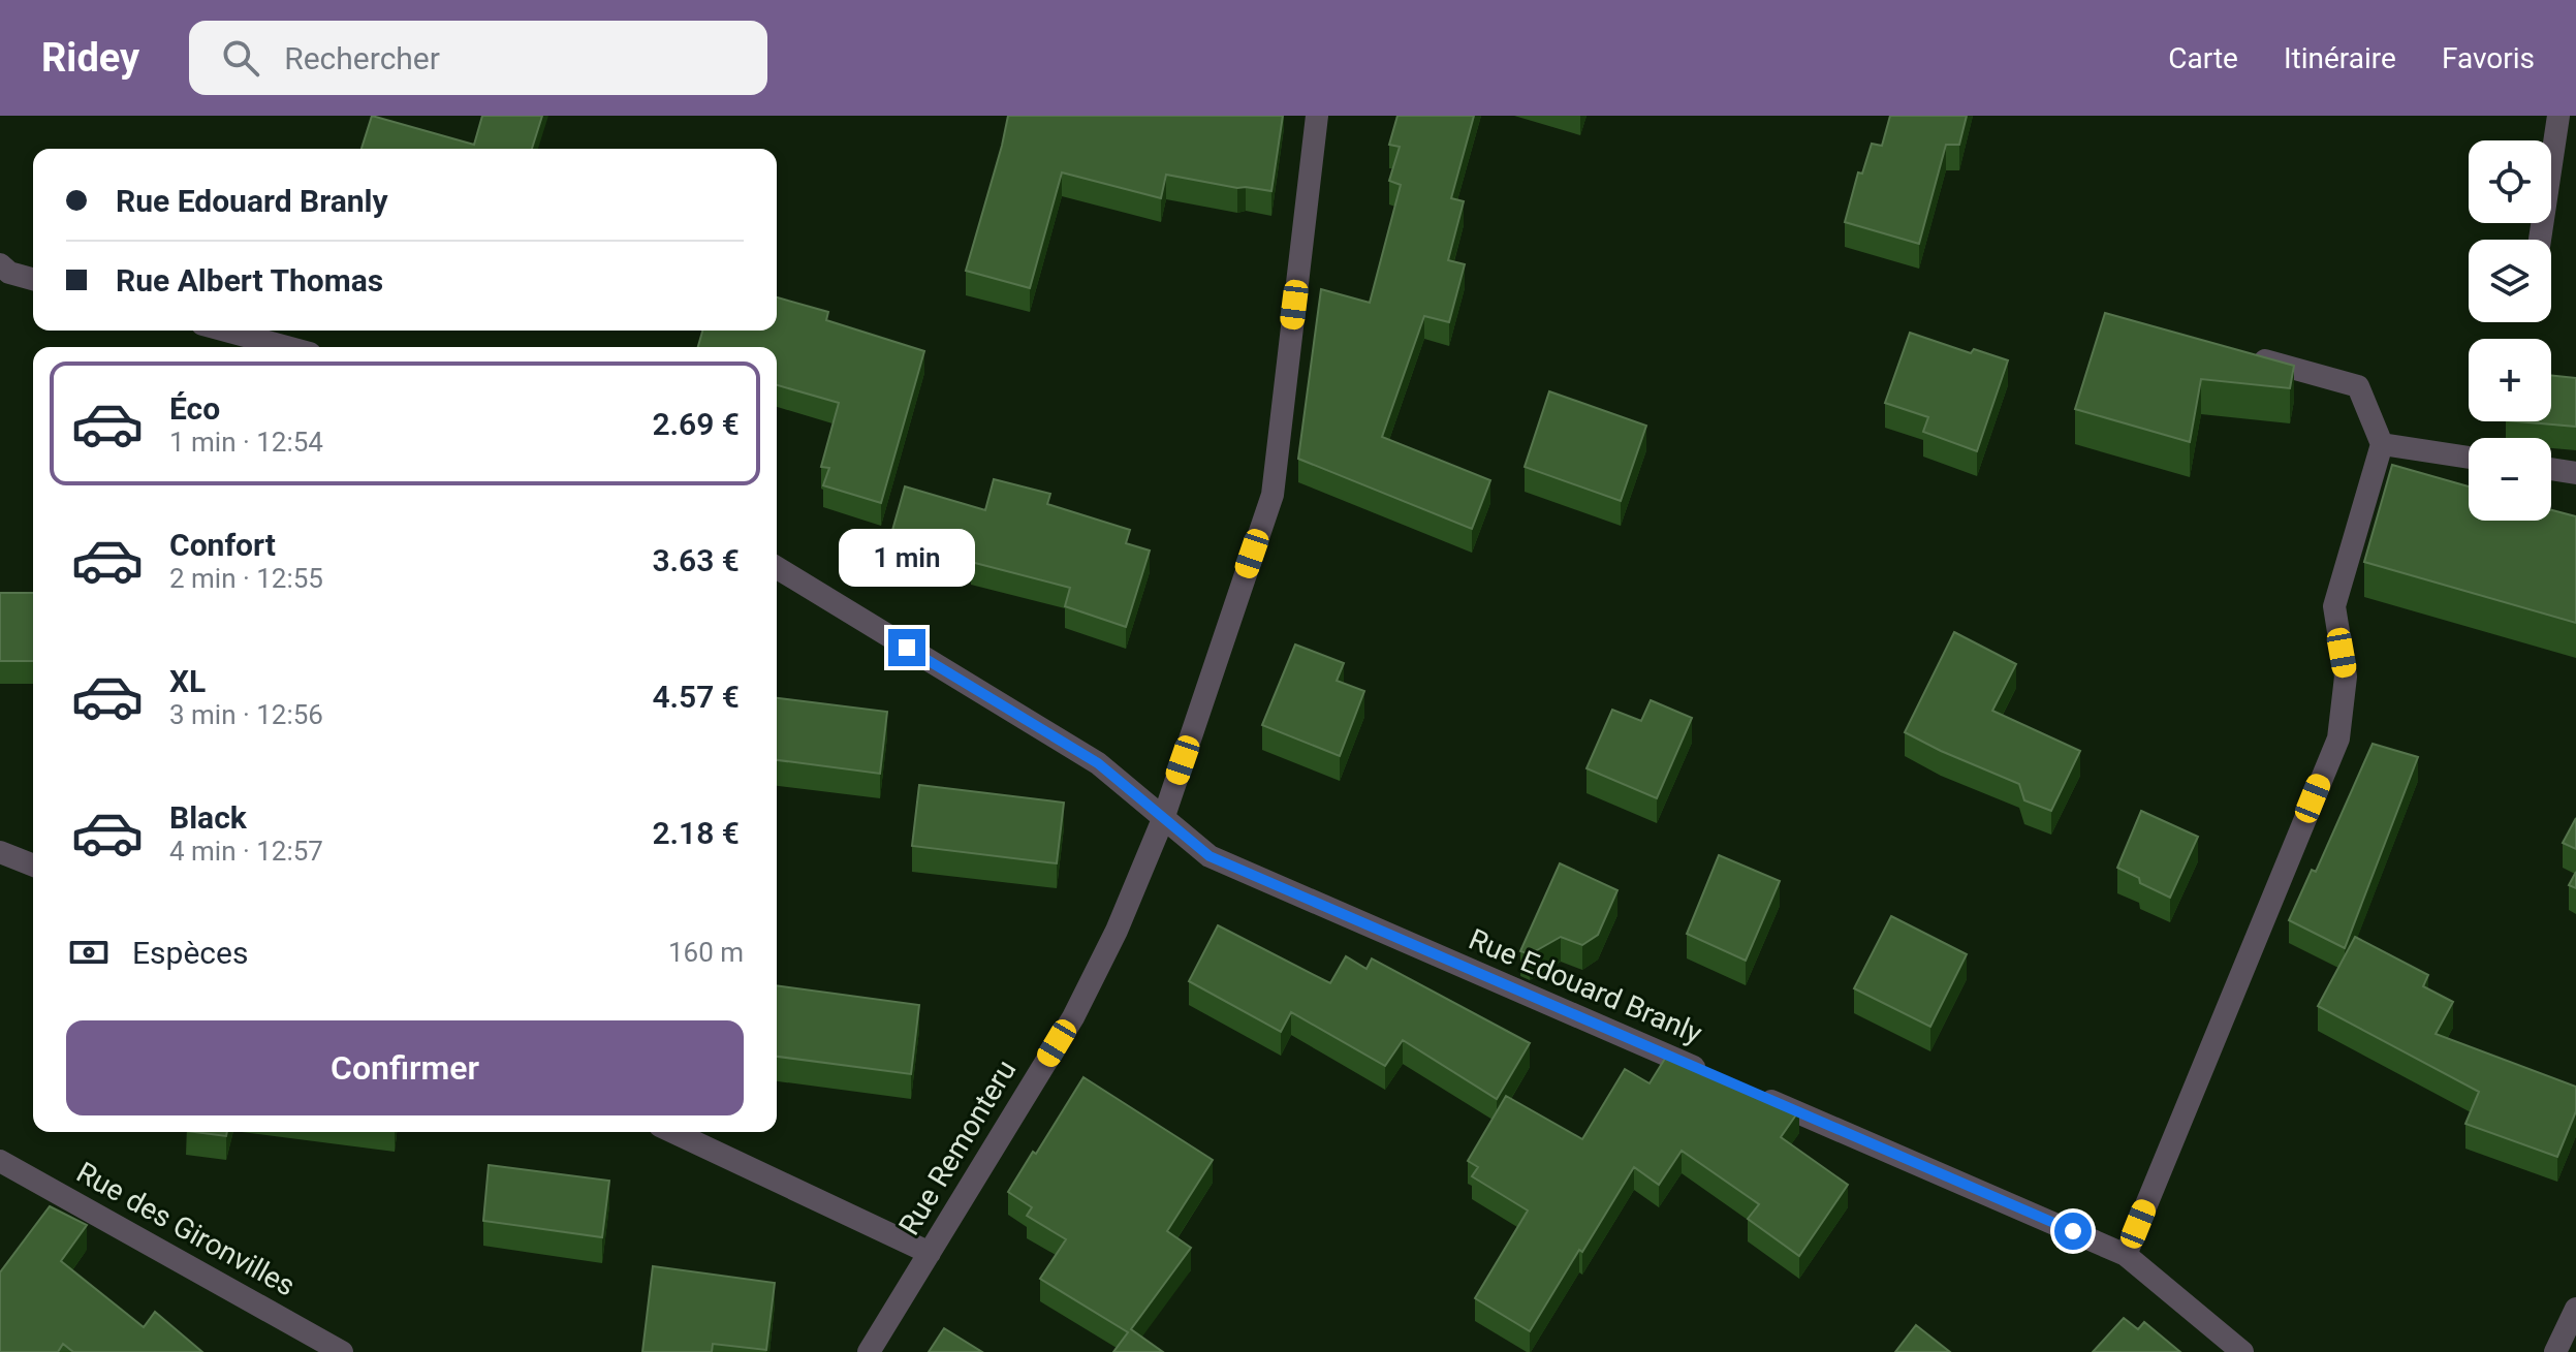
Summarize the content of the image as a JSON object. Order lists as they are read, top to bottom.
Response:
{
  "streets": {
    "street": ["Rue Edouard Branly", "Rue Remonteru", "Rue des Gironvilles"]
  },
  "crossings": [
    ["Rue Edouard Branly", "Rue Remonteru"]
  ],
  "page": {
    "header": "Ridey",
    "search": "Rechercher",
    "nav": ["Carte", "Itinéraire", "Favoris"],
    "map_buttons": ["+", "−"],
    "banner": ["Rue Edouard Branly", "Rue Albert Thomas"],
    "list": [
      {
        "name": "Éco",
        "note": "1 min · 12:54",
        "value": "2.69 €"
      },
      {
        "name": "Confort",
        "note": "2 min · 12:55",
        "value": "3.63 €"
      },
      {
        "name": "XL",
        "note": "3 min · 12:56",
        "value": "4.57 €"
      },
      {
        "name": "Black",
        "note": "4 min · 12:57",
        "value": "2.18 €"
      }
    ],
    "bubble": "1 min",
    "pay": ["Espèces", "160 m"],
    "buttons": "Confirmer"
  }
}
